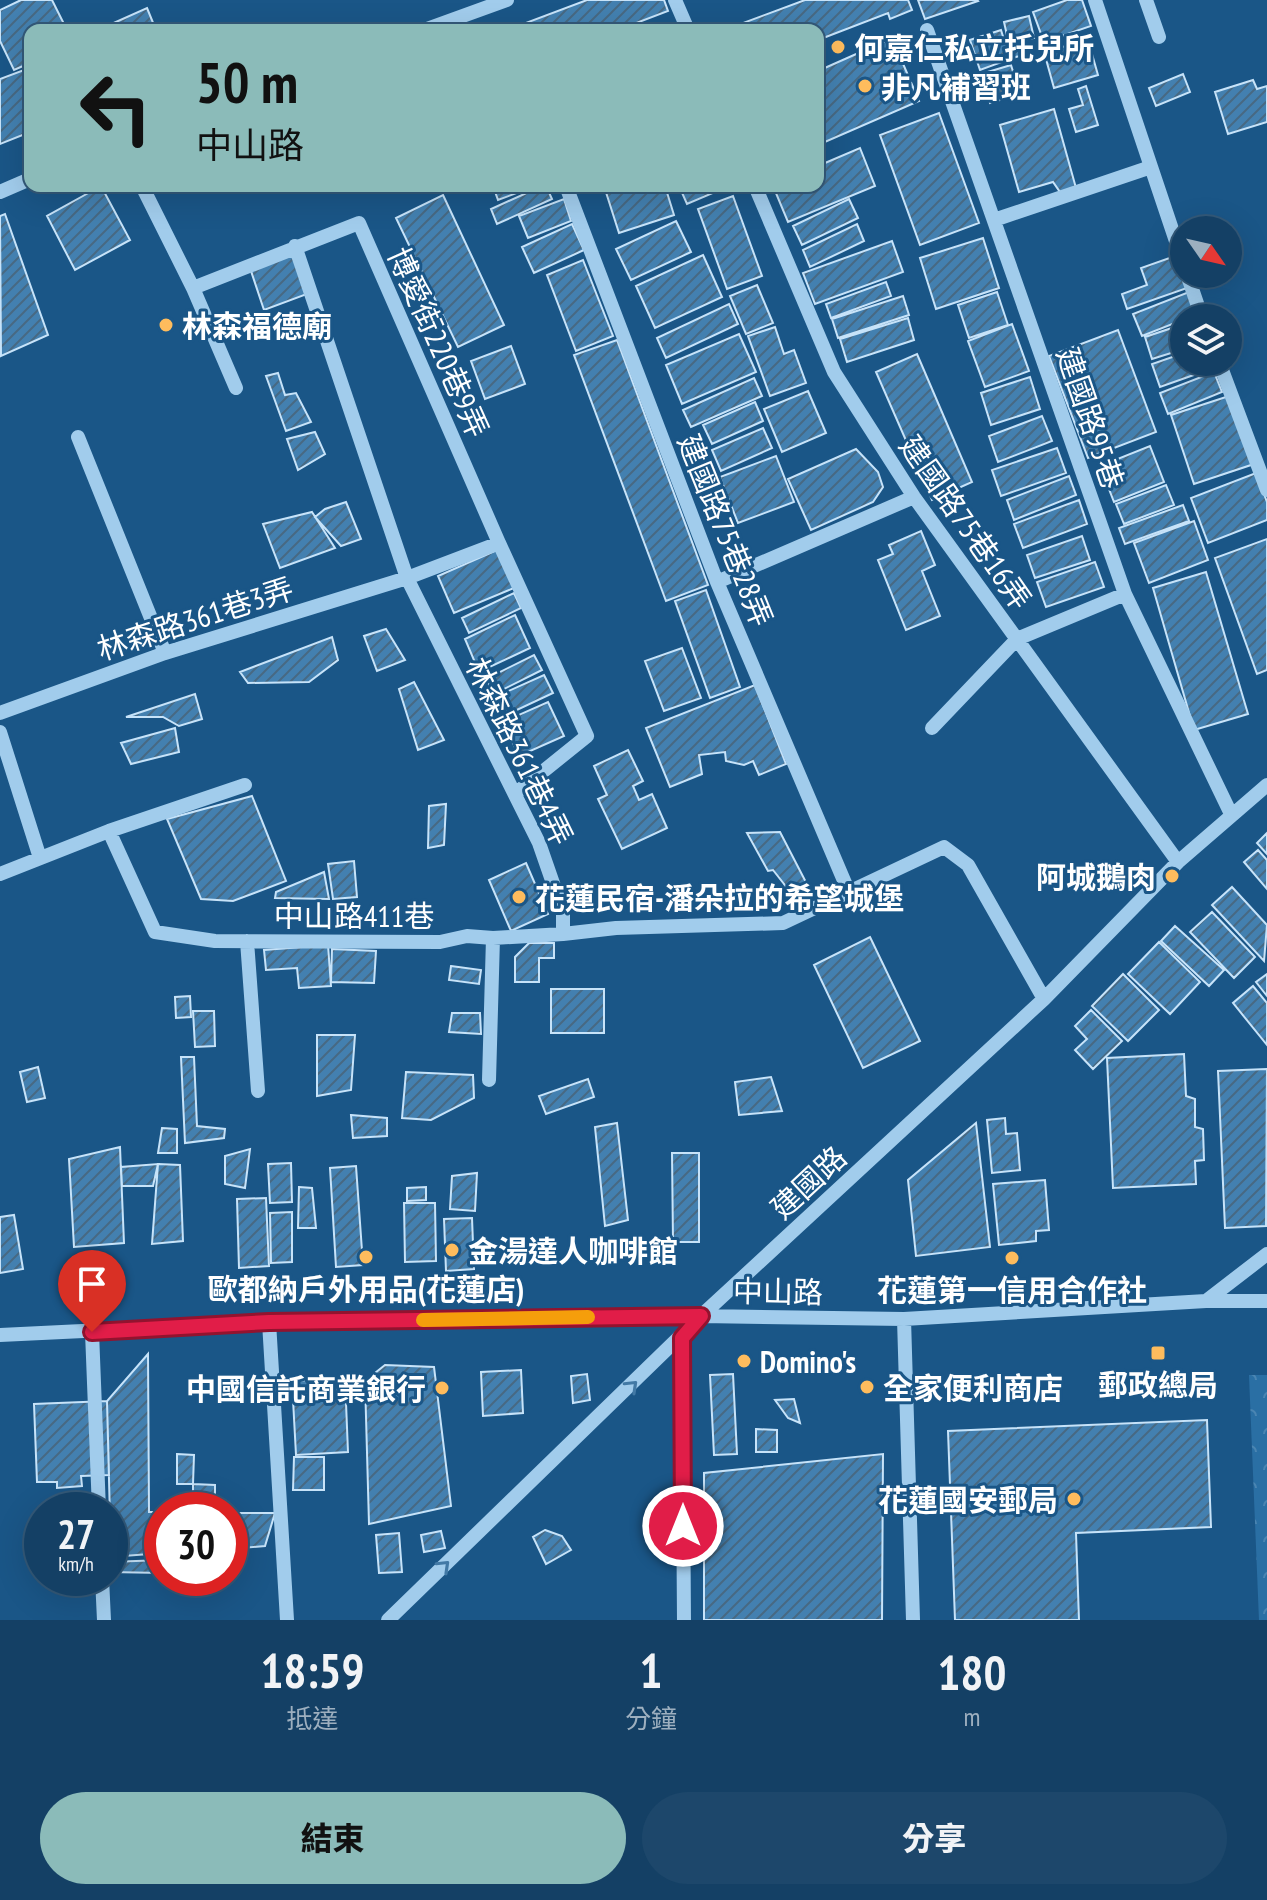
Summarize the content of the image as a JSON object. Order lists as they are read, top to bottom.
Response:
{
  "streets": {
    "street": [
      "博愛街220巷9弄",
      "建國路95巷",
      "建國路75巷16弄",
      "建國路75巷28弄",
      "林森路361巷3弄",
      "林森路361巷4弄",
      "中山路411巷",
      "建國路",
      "中山路"
    ]
  },
  "crossings": [
    ["博愛街220巷9弄", "林森路361巷3弄"],
    ["建國路95巷", "建國路"],
    ["建國路75巷16弄", "建國路"],
    ["林森路361巷3弄", "林森路361巷4弄"],
    ["建國路", "中山路"]
  ],
  "places": {
    "other": [
      "何嘉仁私立托兒所",
      "非凡補習班",
      "林森福德廟",
      "阿城鵝肉",
      "花蓮民宿-潘朵拉的希望城堡",
      "金湯達人咖啡館",
      "歐都納戶外用品(花蓮店)",
      "花蓮第一信用合作社",
      "Domino's",
      "全家便利商店",
      "中國信託商業銀行",
      "花蓮國安郵局"
    ],
    "transit": ["郵政總局"]
  },
  "north": "bottom right",
  "page": {
    "turn": ["50 m", "中山路"],
    "speed": "27 km/h",
    "limit": "30",
    "eta": [
      "18:59",
      "抵達",
      "1",
      "分鐘",
      "180",
      "m"
    ],
    "buttons": ["結束", "分享"]
  }
}
